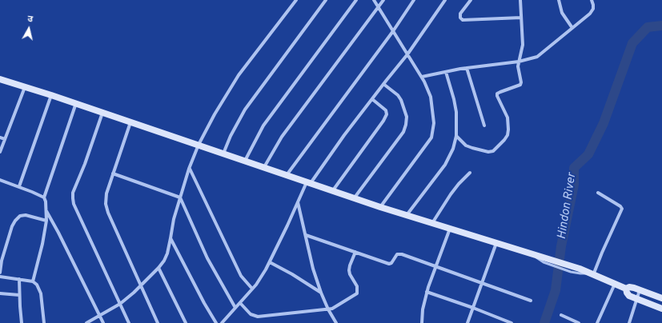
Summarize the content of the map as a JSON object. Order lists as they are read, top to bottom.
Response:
{
  "water": ["Hindon River"],
  "north": "top"
}
